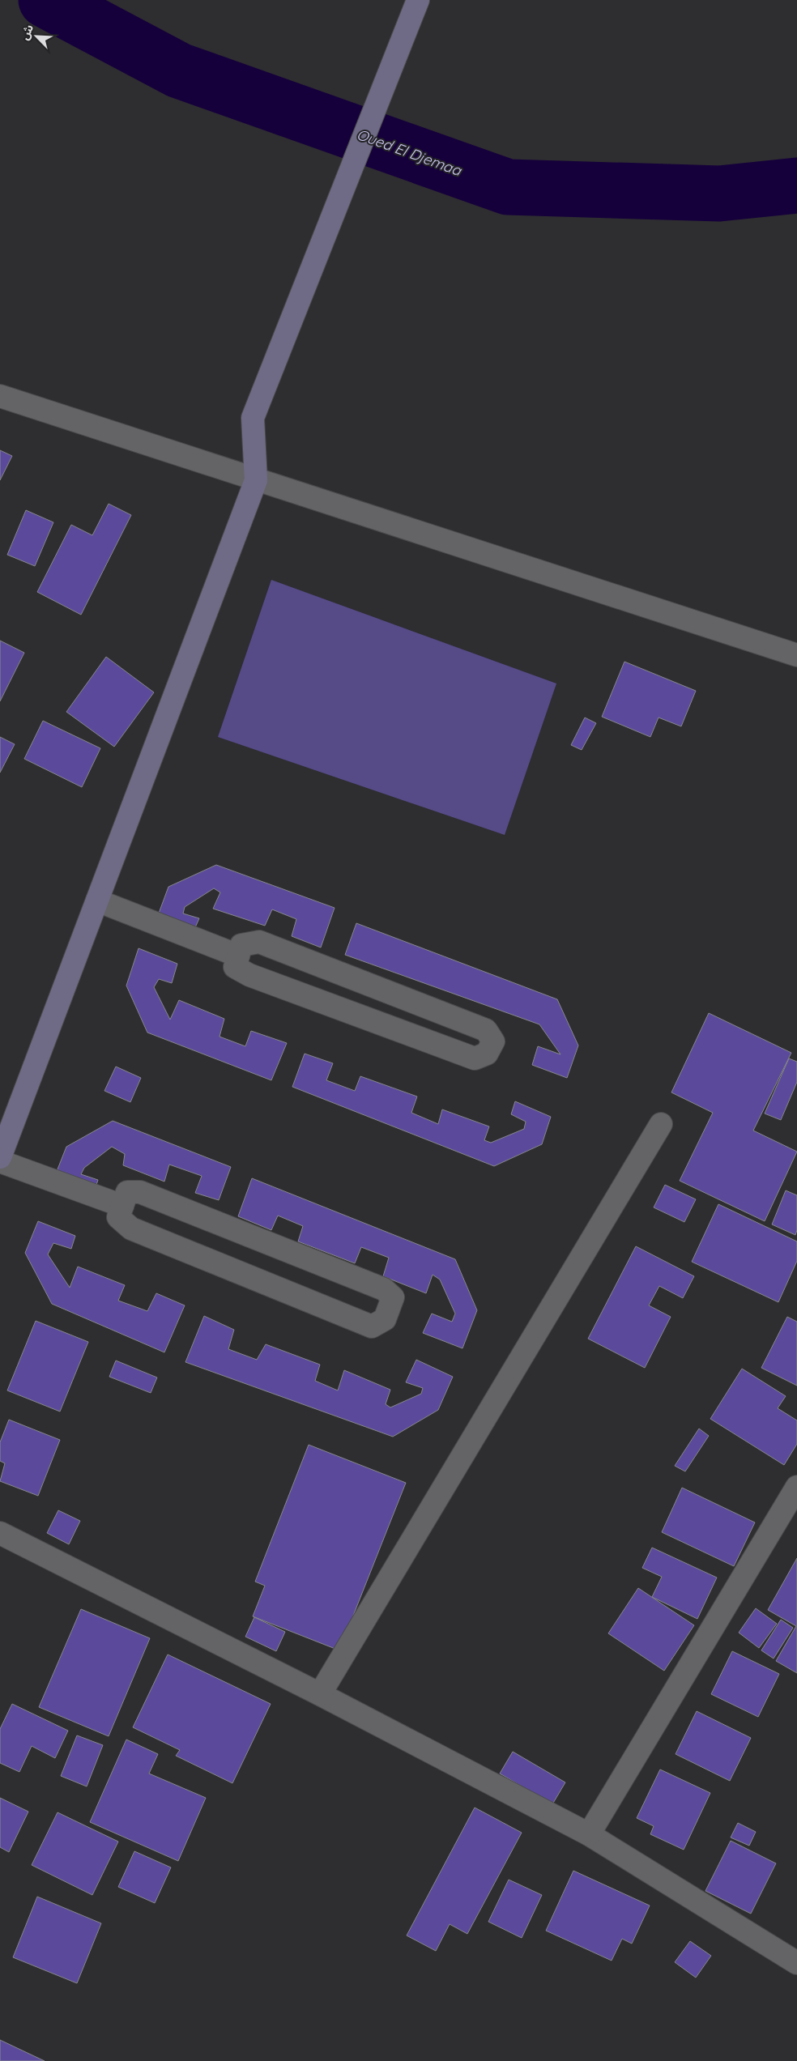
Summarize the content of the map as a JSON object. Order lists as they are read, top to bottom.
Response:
{
  "water": ["Oued El Djemaa"],
  "north": "top left"
}
